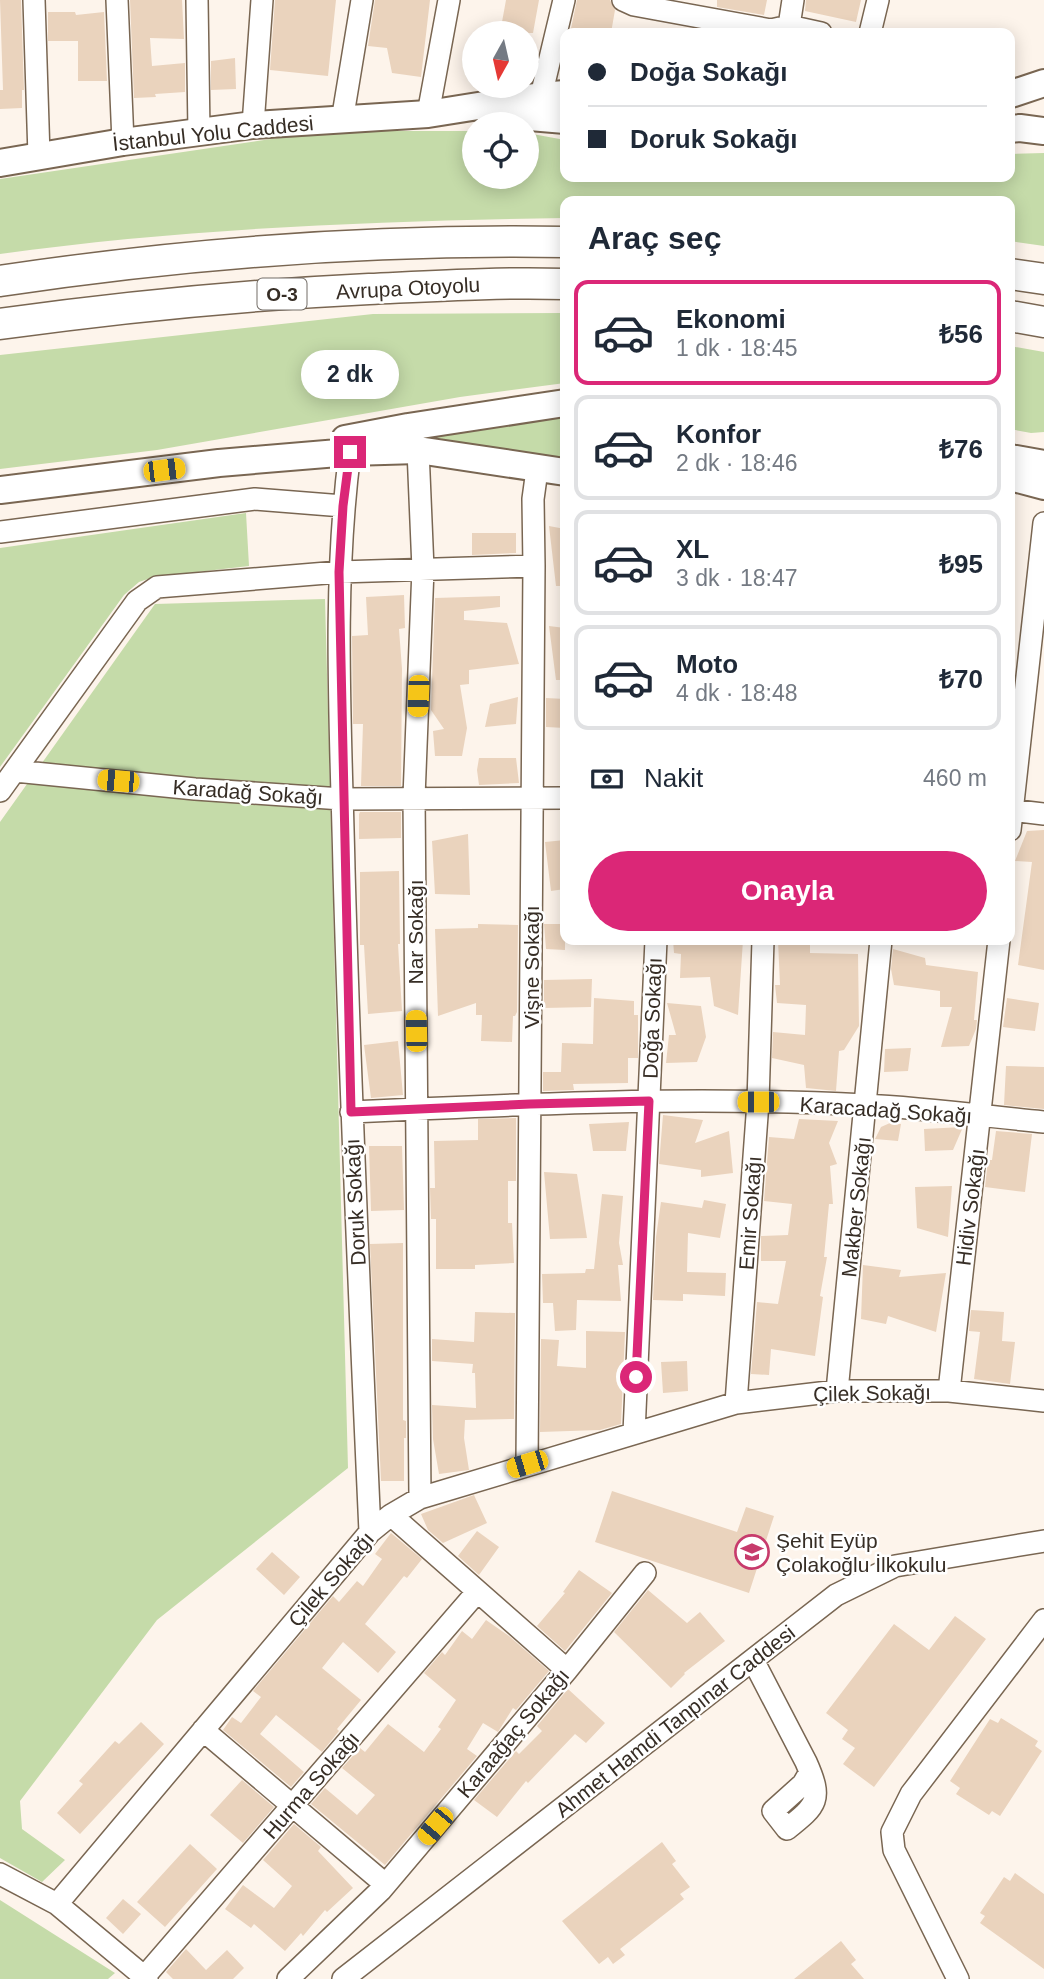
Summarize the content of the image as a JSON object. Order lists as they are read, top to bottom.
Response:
{
  "streets": {
    "highway": ["Avrupa Otoyolu", "O-3"],
    "main road": ["İstanbul Yolu Caddesi"],
    "street": [
      "Karadağ Sokağı",
      "Nar Sokağı",
      "Vişne Sokağı",
      "Doğa Sokağı",
      "Karacadağ Sokağı",
      "Doruk Sokağı",
      "Makber Sokağı",
      "Hidiv Sokağı",
      "Emir Sokağı",
      "Çilek Sokağı",
      "Ahmet Hamdi Tanpınar Caddesi",
      "Karaağaç Sokağı",
      "Hurma Sokağı"
    ]
  },
  "crossings": [
    ["Karadağ Sokağı", "Nar Sokağı"],
    ["Karadağ Sokağı", "Vişne Sokağı"],
    ["Karadağ Sokağı", "Doruk Sokağı"],
    ["Nar Sokağı", "Karacadağ Sokağı"],
    ["Nar Sokağı", "Çilek Sokağı"],
    ["Vişne Sokağı", "Karacadağ Sokağı"],
    ["Vişne Sokağı", "Çilek Sokağı"],
    ["Doğa Sokağı", "Karacadağ Sokağı"],
    ["Doğa Sokağı", "Çilek Sokağı"],
    ["Karacadağ Sokağı", "Doruk Sokağı"],
    ["Karacadağ Sokağı", "Makber Sokağı"],
    ["Karacadağ Sokağı", "Hidiv Sokağı"],
    ["Karacadağ Sokağı", "Emir Sokağı"],
    ["Doruk Sokağı", "Çilek Sokağı"],
    ["Makber Sokağı", "Çilek Sokağı"],
    ["Hidiv Sokağı", "Çilek Sokağı"],
    ["Emir Sokağı", "Çilek Sokağı"]
  ],
  "places": {
    "school or university": ["Şehit Eyüp Çolakoğlu İlkokulu"]
  },
  "north": "bottom",
  "page": {
    "banner": ["Doğa Sokağı", "Doruk Sokağı"],
    "heading": "Araç seç",
    "list": [
      {
        "name": "Ekonomi",
        "note": "1 dk · 18:45",
        "value": "₺56"
      },
      {
        "name": "Konfor",
        "note": "2 dk · 18:46",
        "value": "₺76"
      },
      {
        "name": "XL",
        "note": "3 dk · 18:47",
        "value": "₺95"
      },
      {
        "name": "Moto",
        "note": "4 dk · 18:48",
        "value": "₺70"
      }
    ],
    "bubble": "2 dk",
    "pay": ["Nakit", "460 m"],
    "buttons": "Onayla"
  }
}
